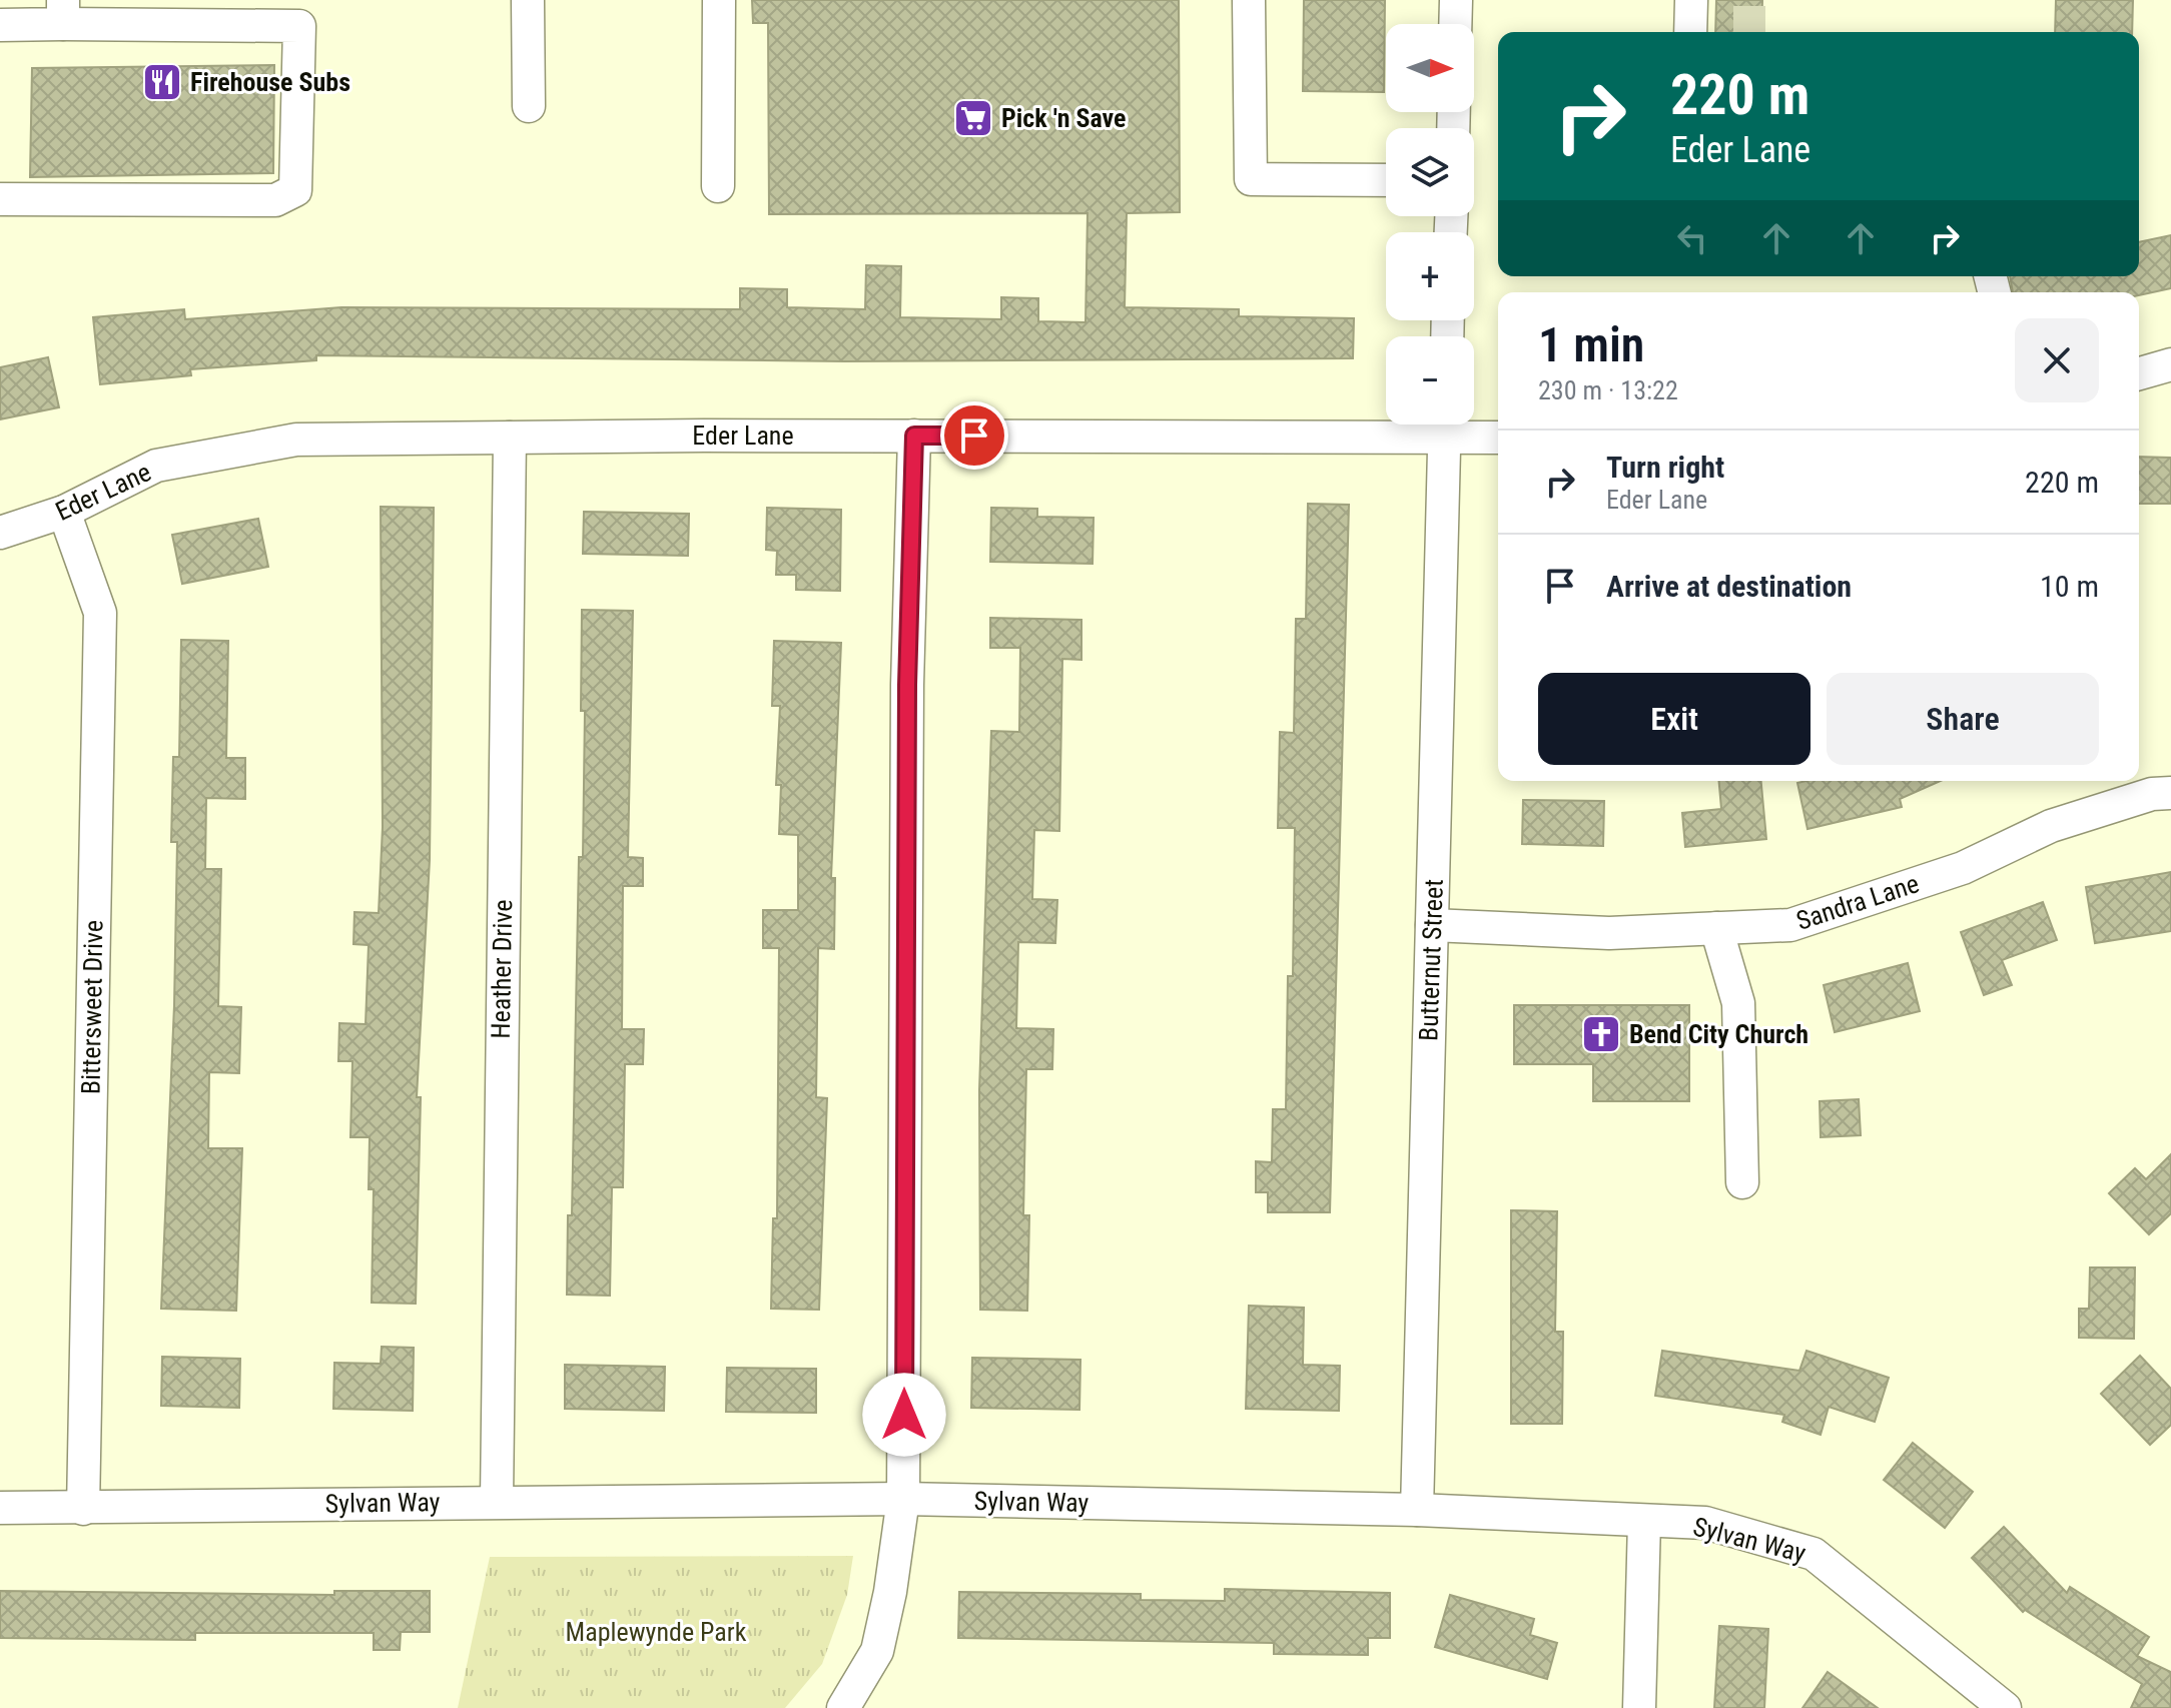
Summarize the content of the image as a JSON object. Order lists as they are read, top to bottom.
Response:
{
  "streets": {
    "street": [
      "Eder Lane",
      "Sandra Lane",
      "Butternut Street",
      "Heather Drive",
      "Bittersweet Drive",
      "Sylvan Way"
    ]
  },
  "crossings": [
    ["Eder Lane", "Heather Drive"],
    ["Eder Lane", "Bittersweet Drive"],
    ["Sandra Lane", "Butternut Street"],
    ["Butternut Street", "Sylvan Way"],
    ["Heather Drive", "Sylvan Way"],
    ["Bittersweet Drive", "Sylvan Way"]
  ],
  "parks": ["Maplewynde Park"],
  "places": {
    "restaurant": ["Firehouse Subs"],
    "supermarket": ["Pick 'n Save"],
    "church": ["Bend City Church"]
  },
  "north": "right",
  "page": {
    "map_buttons": ["+", "−"],
    "turn": ["220 m", "Eder Lane"],
    "heading": ["1 min", "230 m · 13:22"],
    "list": [
      {
        "name": "Turn right",
        "note": "Eder Lane",
        "value": "220 m"
      },
      {
        "name": "Arrive at destination",
        "value": "10 m"
      }
    ],
    "buttons": ["Exit", "Share"]
  }
}
